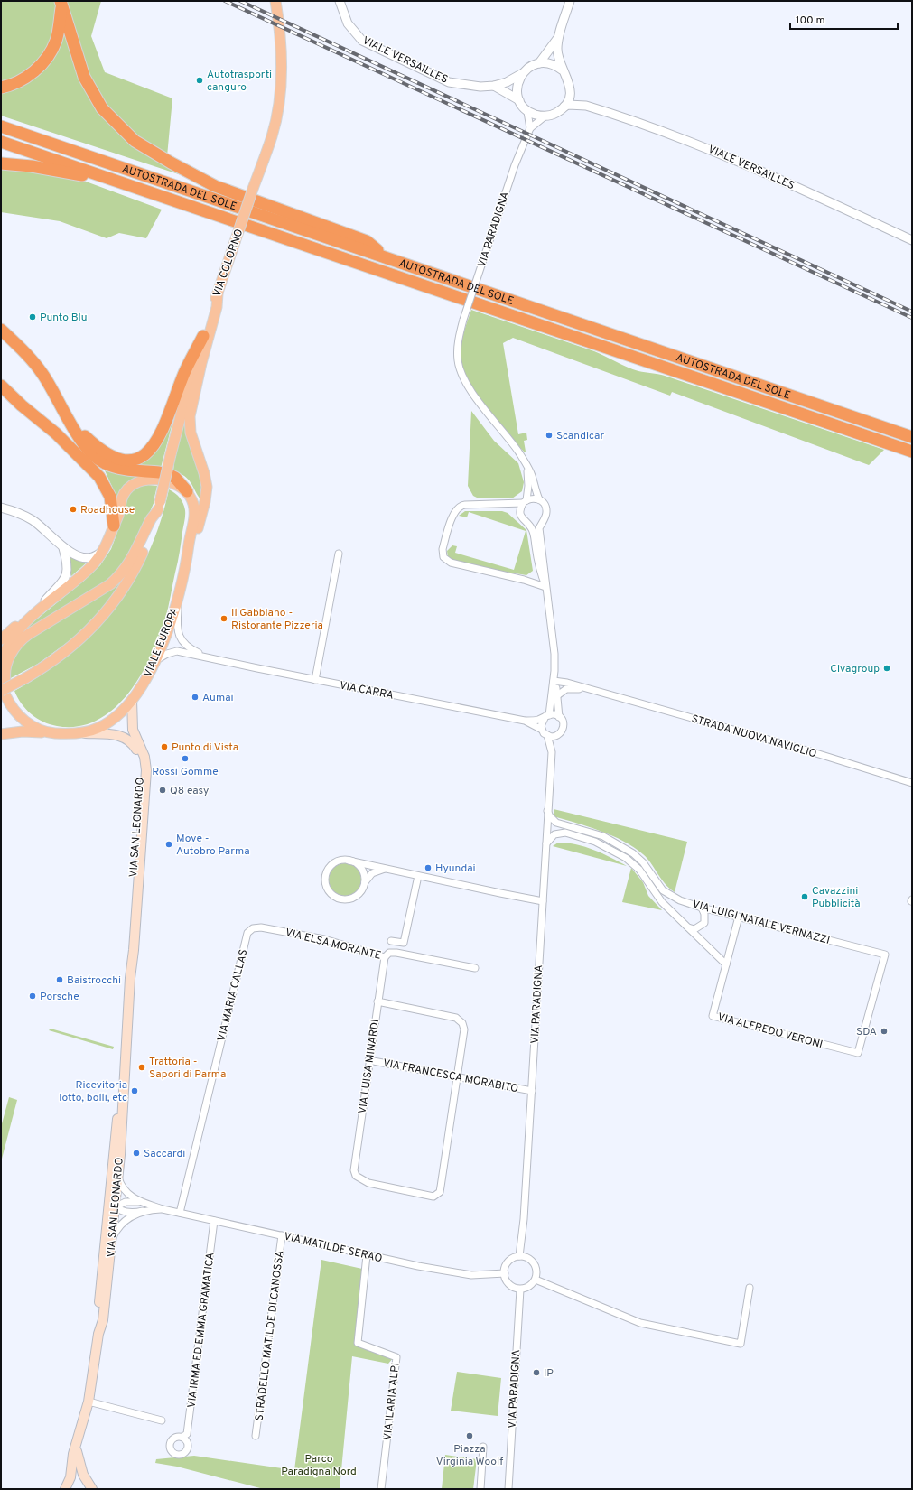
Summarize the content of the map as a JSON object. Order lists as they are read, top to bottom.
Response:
{
  "streets": {
    "highway": ["AUTOSTRADA DEL SOLE"],
    "main road": ["VIA COLORNO", "VIALE EUROPA", "VIA SAN LEONARDO"],
    "street": [
      "VIALE VERSAILLES",
      "VIA PARADIGNA",
      "VIA CARRA",
      "STRADA NUOVA NAVIGLIO",
      "VIA LUIGI NATALE VERNAZZI",
      "VIA ELSA MORANTE",
      "VIA MARIA CALLAS",
      "VIA ALFREDO VERONI",
      "VIA LUISA MINARDI",
      "VIA FRANCESCA MORABITO",
      "VIA MATILDE SERAO",
      "VIA IRMA ED EMMA GRAMATICA",
      "STRADELLO MATILDE DI CANOSSA",
      "VIA ILARIA ALPI"
    ]
  },
  "crossings": [
    ["VIALE VERSAILLES", "VIA PARADIGNA"],
    ["VIA PARADIGNA", "STRADA NUOVA NAVIGLIO"],
    ["VIA PARADIGNA", "VIA LUIGI NATALE VERNAZZI"],
    ["VIA PARADIGNA", "VIA FRANCESCA MORABITO"],
    ["VIA PARADIGNA", "VIA MATILDE SERAO"],
    ["VIALE EUROPA", "VIA CARRA"],
    ["VIALE EUROPA", "VIA SAN LEONARDO"],
    ["VIA SAN LEONARDO", "VIA MATILDE SERAO"],
    ["VIA LUIGI NATALE VERNAZZI", "VIA ALFREDO VERONI"],
    ["VIA ELSA MORANTE", "VIA MARIA CALLAS"],
    ["VIA ELSA MORANTE", "VIA LUISA MINARDI"],
    ["VIA MARIA CALLAS", "VIA MATILDE SERAO"],
    ["VIA LUISA MINARDI", "VIA FRANCESCA MORABITO"],
    ["VIA MATILDE SERAO", "VIA IRMA ED EMMA GRAMATICA"],
    ["VIA MATILDE SERAO", "STRADELLO MATILDE DI CANOSSA"],
    ["VIA MATILDE SERAO", "VIA ILARIA ALPI"]
  ],
  "parks": ["Parco Paradigna Nord"],
  "places": [
    "Autotrasporti canguro",
    "Punto Blu",
    "Scandicar",
    "Roadhouse",
    "Il Gabbiano - Ristorante Pizzeria",
    "Civagroup",
    "Aumai",
    "Punto di Vista",
    "Rossi Gomme",
    "Q8 easy",
    "Move - Autobro Parma",
    "Hyundai",
    "Cavazzini Pubblicità",
    "Baistrocchi",
    "Porsche",
    "SDA",
    "Trattoria - Sapori di Parma",
    "Ricevitoria lotto, bolli, etc",
    "Saccardi",
    "IP",
    "Piazza Virginia Woolf"
  ],
  "scale_bar": "100 m"
}
